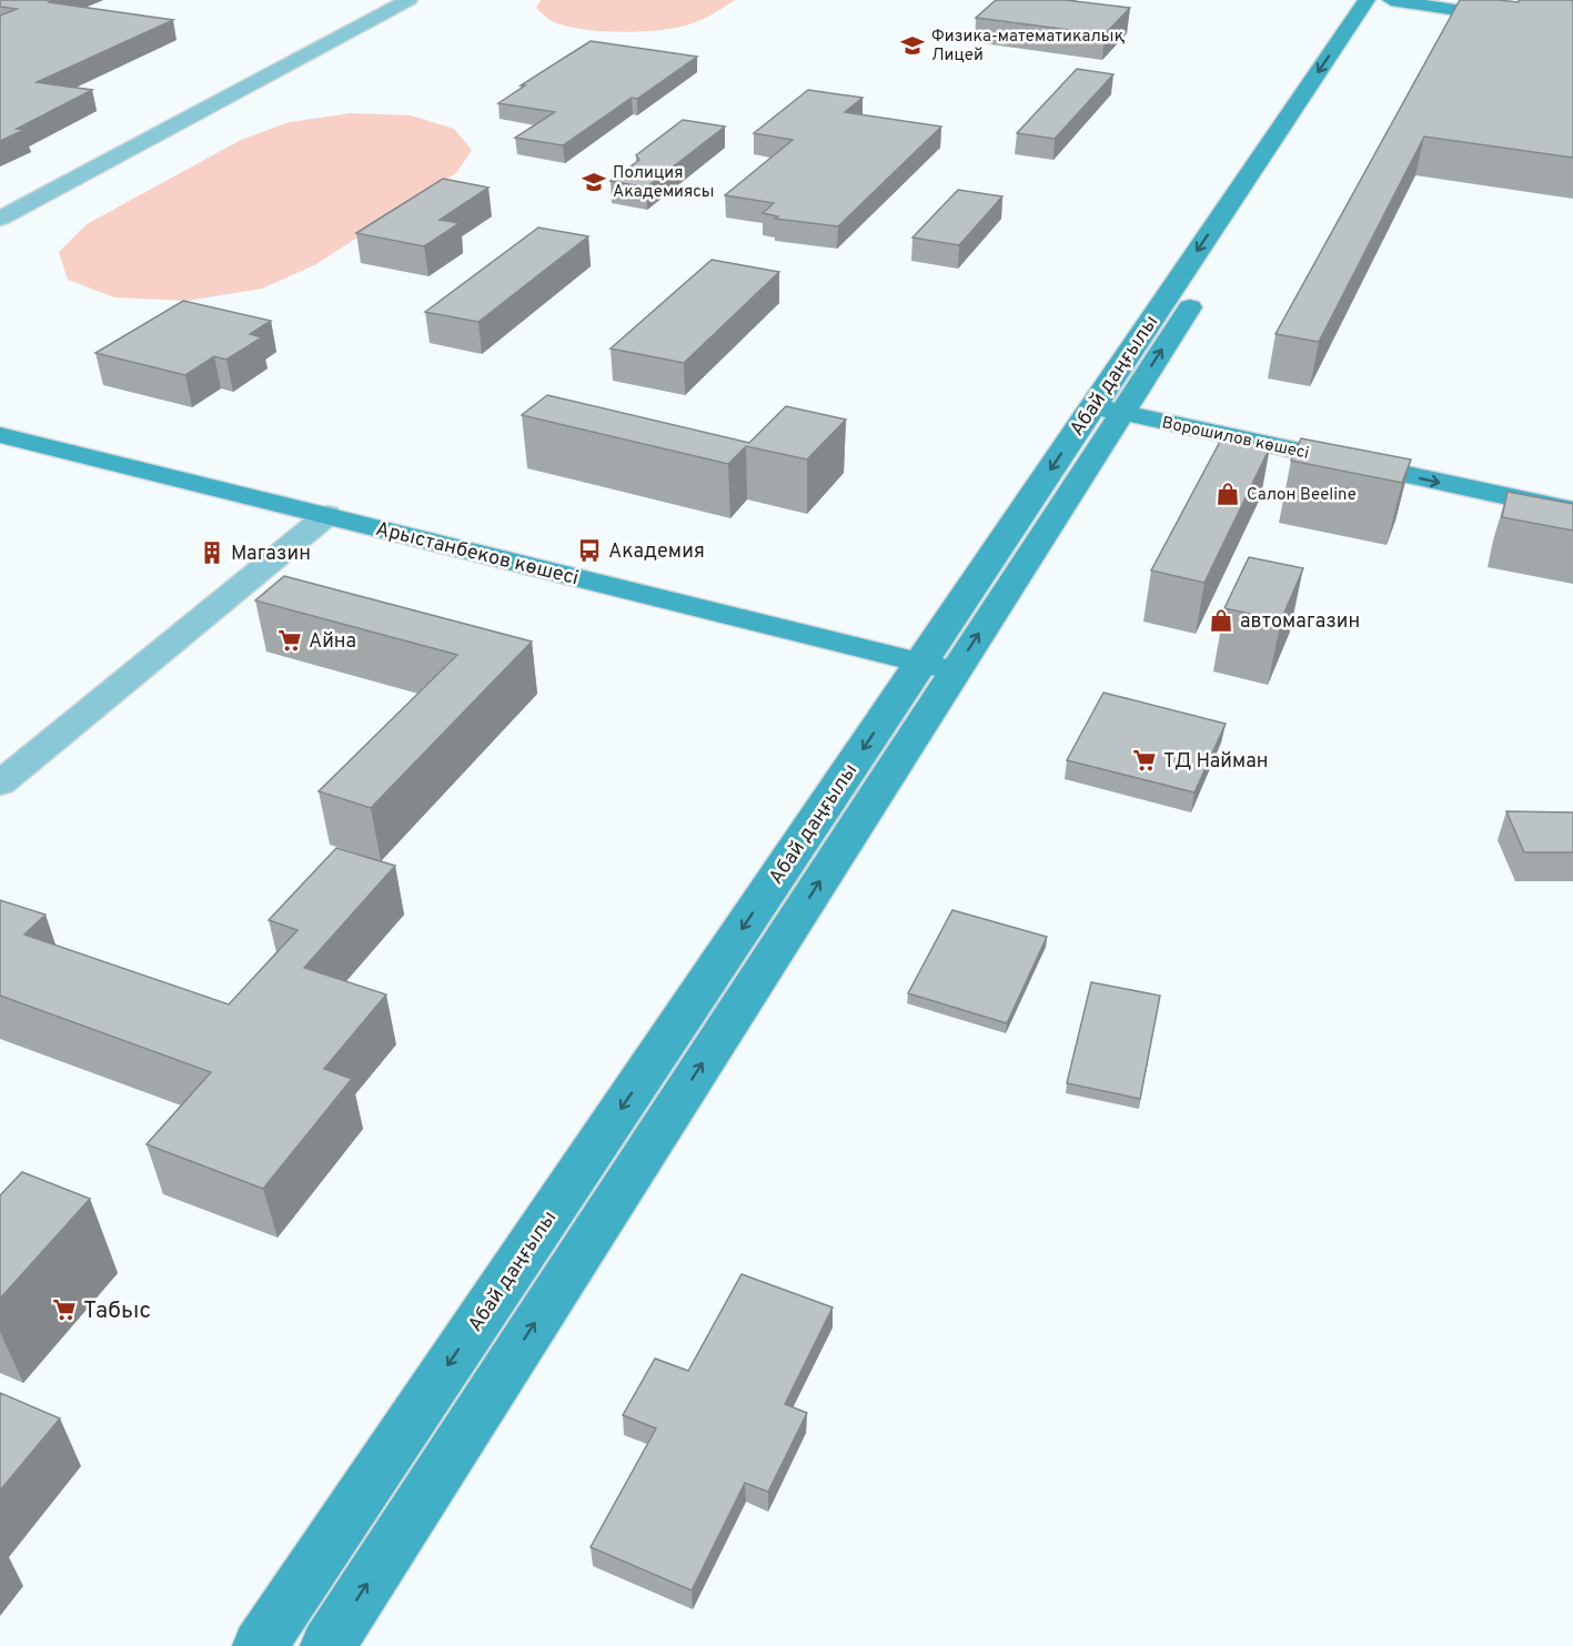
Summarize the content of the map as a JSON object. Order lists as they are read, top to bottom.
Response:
{
  "streets": {
    "main road": ["Абай даңғылы", "Ворошилов көшесі", "Арыстанбеков көшесі"]
  },
  "crossings": [
    ["Абай даңғылы", "Ворошилов көшесі"],
    ["Абай даңғылы", "Арыстанбеков көшесі"]
  ],
  "one_way": ["Ворошилов көшесі"],
  "places": {
    "school or university": ["Физика-математикалық Лицей", "Полиция Академиясы"],
    "shop": ["Cалон Beeline", "автомагазин"],
    "bus stop": ["Академия"],
    "building": ["Магазин"],
    "supermarket": ["Айна", "ТД Найман", "Табыс"]
  }
}
